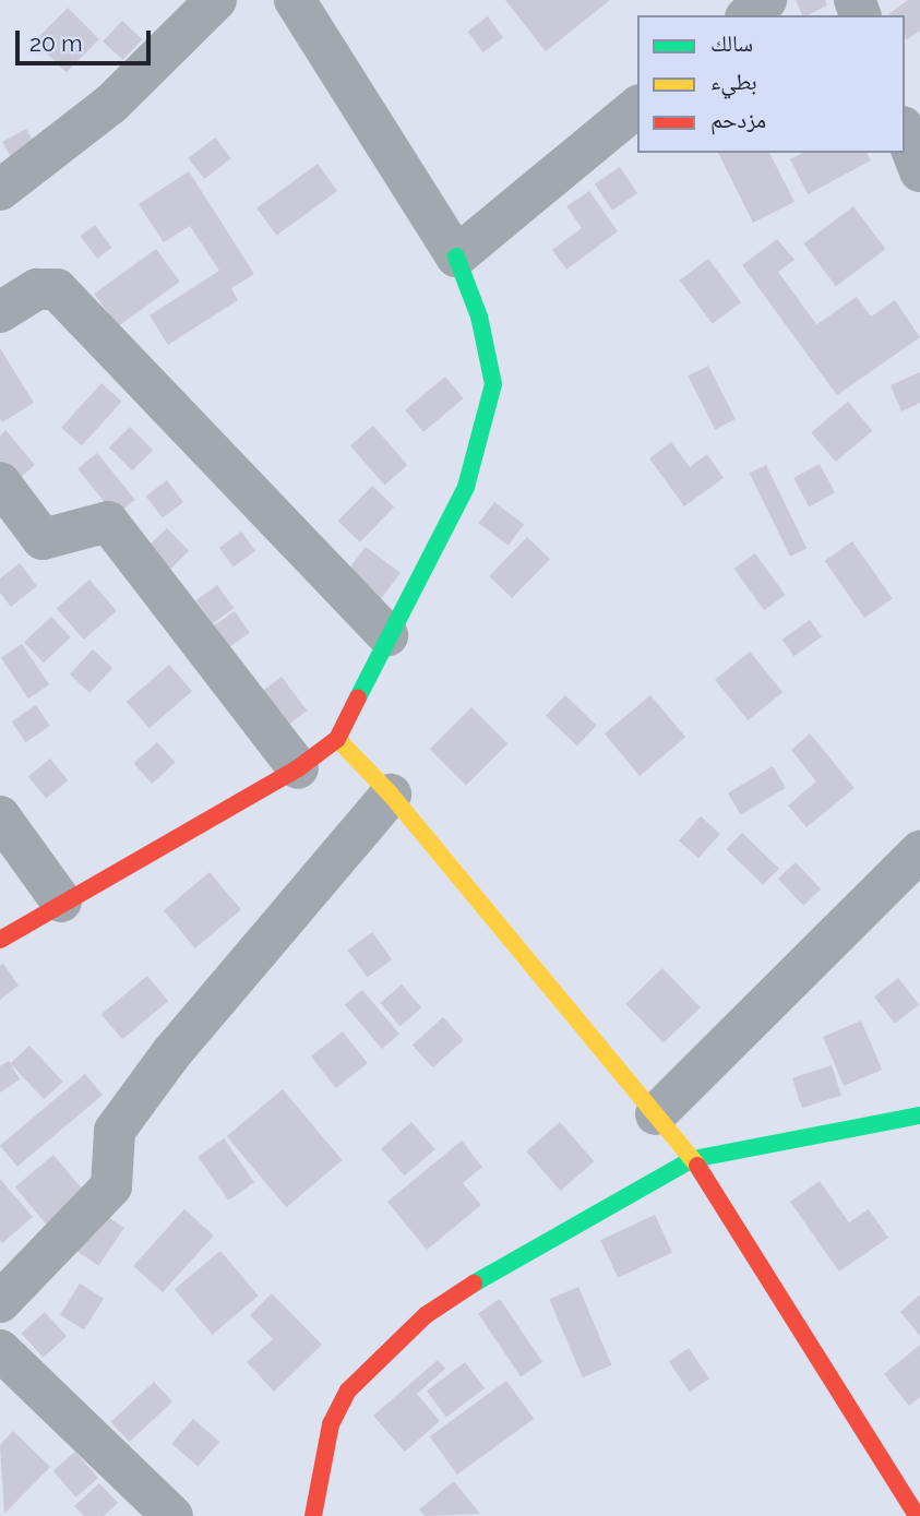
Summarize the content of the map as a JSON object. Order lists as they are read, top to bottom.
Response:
{
  "legend": ["سالك", "بطيء", "مزدحم"],
  "scale_bar": "20 m"
}
